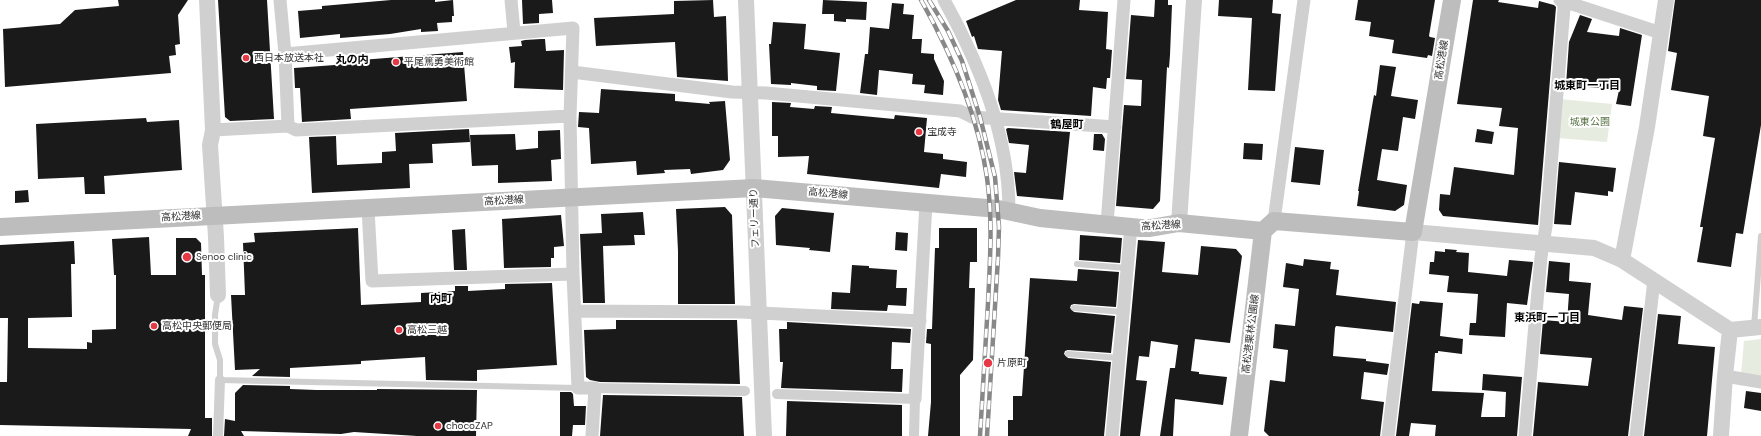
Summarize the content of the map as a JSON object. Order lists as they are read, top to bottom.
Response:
{
  "streets": {
    "main road": ["高松港線", "高松港栗林公園線"],
    "street": ["フェリー通り"]
  },
  "crossings": [
    ["高松港線", "フェリー通り"],
    ["高松港線", "高松港栗林公園線"]
  ],
  "districts": [
    "丸の内",
    "城東町一丁目",
    "鶴屋町",
    "内町",
    "東浜町一丁目"
  ],
  "parks": ["城東公園"],
  "places": [
    "西日本放送本社",
    "平尾篤勇美術館",
    "宝成寺",
    "Senoo clinic",
    "高松中央郵便局",
    "高松三越",
    "片原町",
    "chocoZAP"
  ]
}
